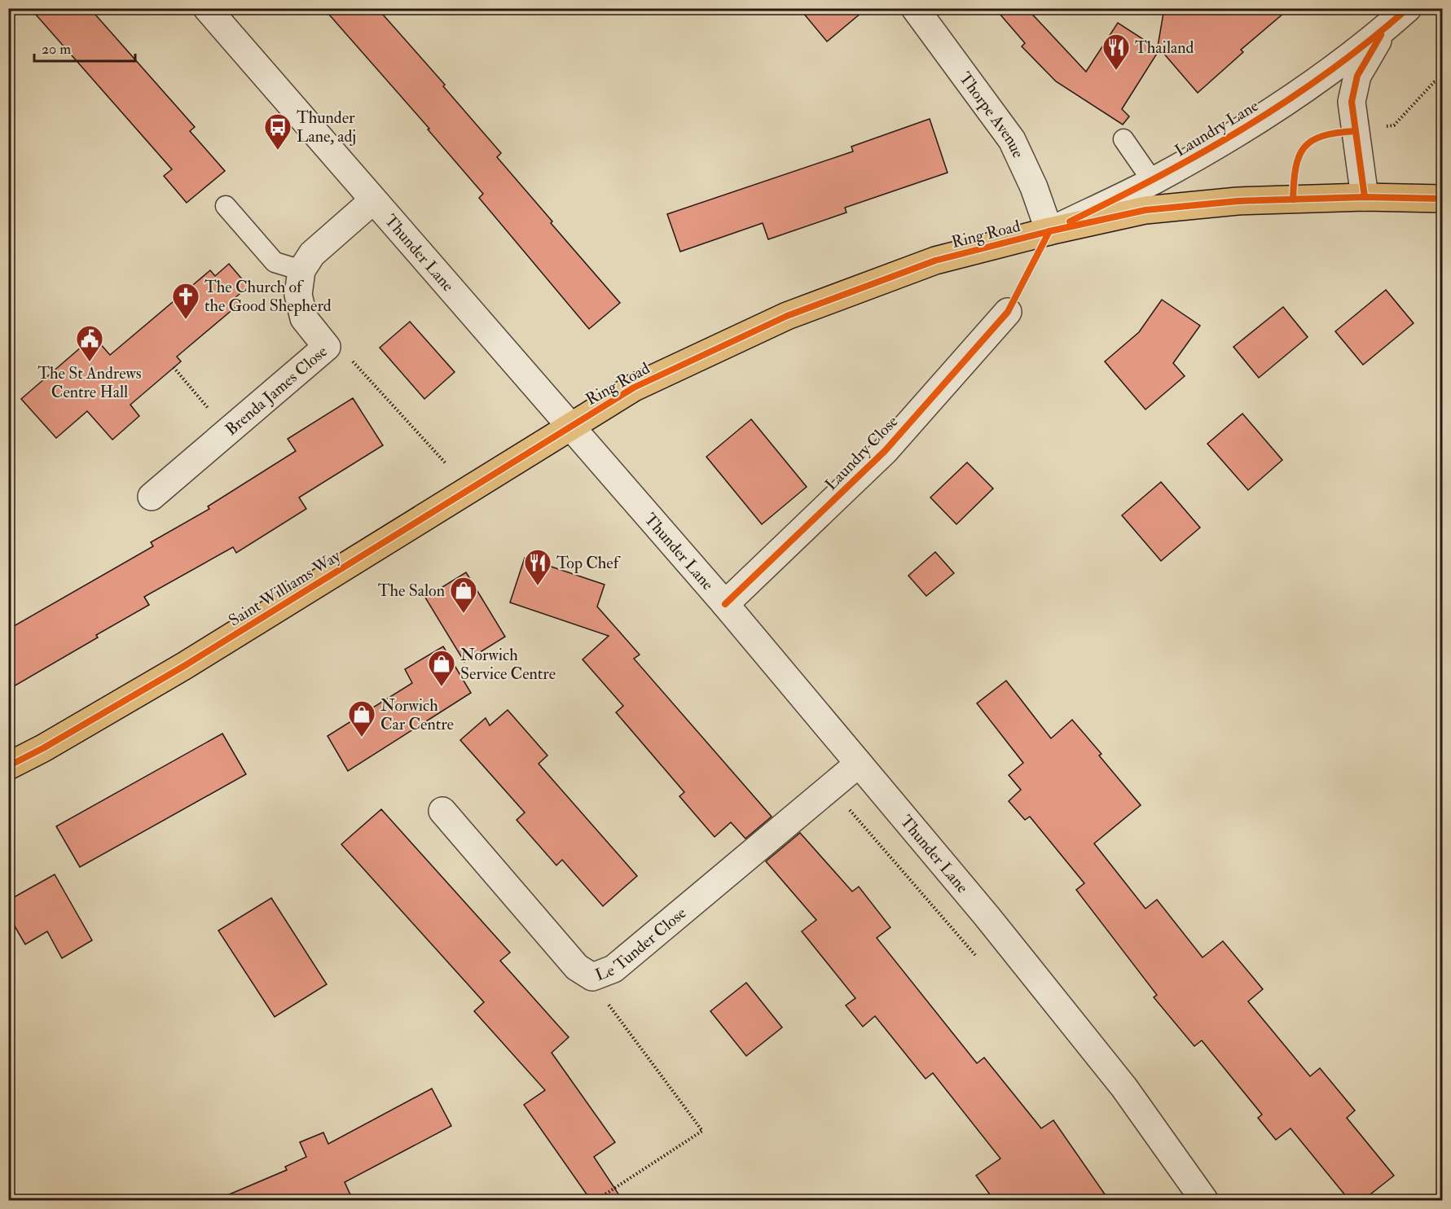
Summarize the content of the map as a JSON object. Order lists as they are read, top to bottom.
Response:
{
  "streets": {
    "highway": ["Ring Road", "Saint Williams Way"],
    "street": [
      "Thorpe Avenue",
      "Laundry Lane",
      "Thunder Lane",
      "Brenda James Close",
      "Laundry Close",
      "Le Tunder Close"
    ]
  },
  "crossings": [
    ["Thorpe Avenue", "Laundry Lane"],
    ["Thorpe Avenue", "Ring Road"],
    ["Laundry Lane", "Ring Road"],
    ["Ring Road", "Thunder Lane"],
    ["Ring Road", "Saint Williams Way"],
    ["Thunder Lane", "Brenda James Close"],
    ["Thunder Lane", "Laundry Close"],
    ["Thunder Lane", "Saint Williams Way"],
    ["Thunder Lane", "Le Tunder Close"]
  ],
  "places": {
    "restaurant": ["Thailand", "Top Chef"],
    "bus stop": ["Thunder Lane, adj"],
    "church": ["The Church of the Good Shepherd"],
    "public building": ["The St Andrews Centre Hall"],
    "shop": ["The Salon", "Norwich Service Centre", "Norwich Car Centre"]
  },
  "scale_bar": "20 m"
}
